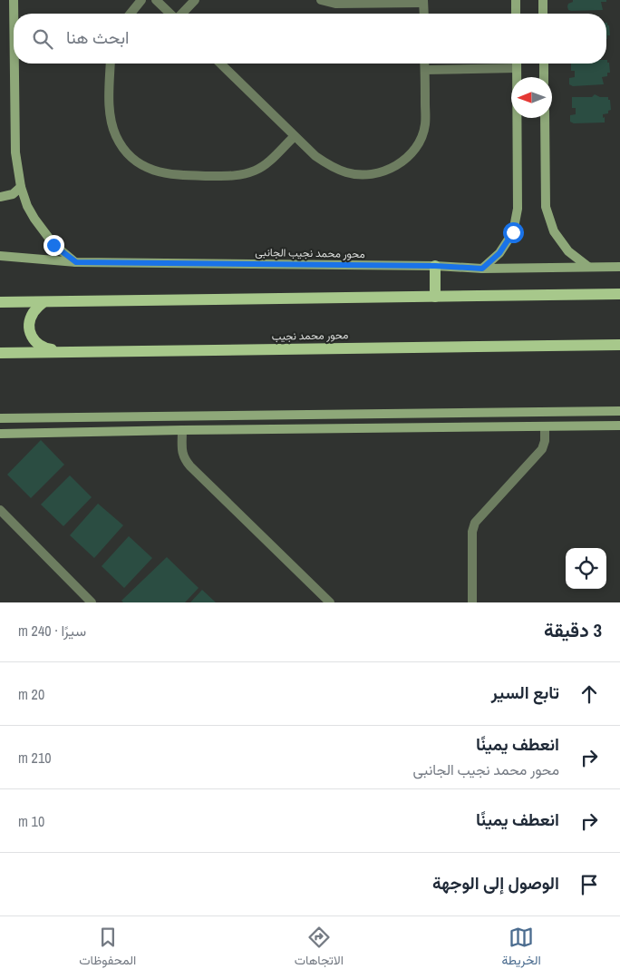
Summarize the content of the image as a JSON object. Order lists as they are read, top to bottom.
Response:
{
  "streets": {
    "main road": ["محور محمد نجيب"],
    "street": ["محور محمد نجيب الجانبى"]
  },
  "north": "left",
  "page": {
    "search": "ابحث هنا",
    "heading": ["3 دقيقة", "سيرًا · 240 m"],
    "list": [
      ["تابع السير", "20 m"],
      ["انعطف يمينًا", "محور محمد نجيب الجانبى", "210 m"],
      ["انعطف يمينًا", "10 m"],
      "الوصول إلى الوجهة"
    ],
    "nav": ["الخريطة", "الاتجاهات", "المحفوظات"]
  }
}
